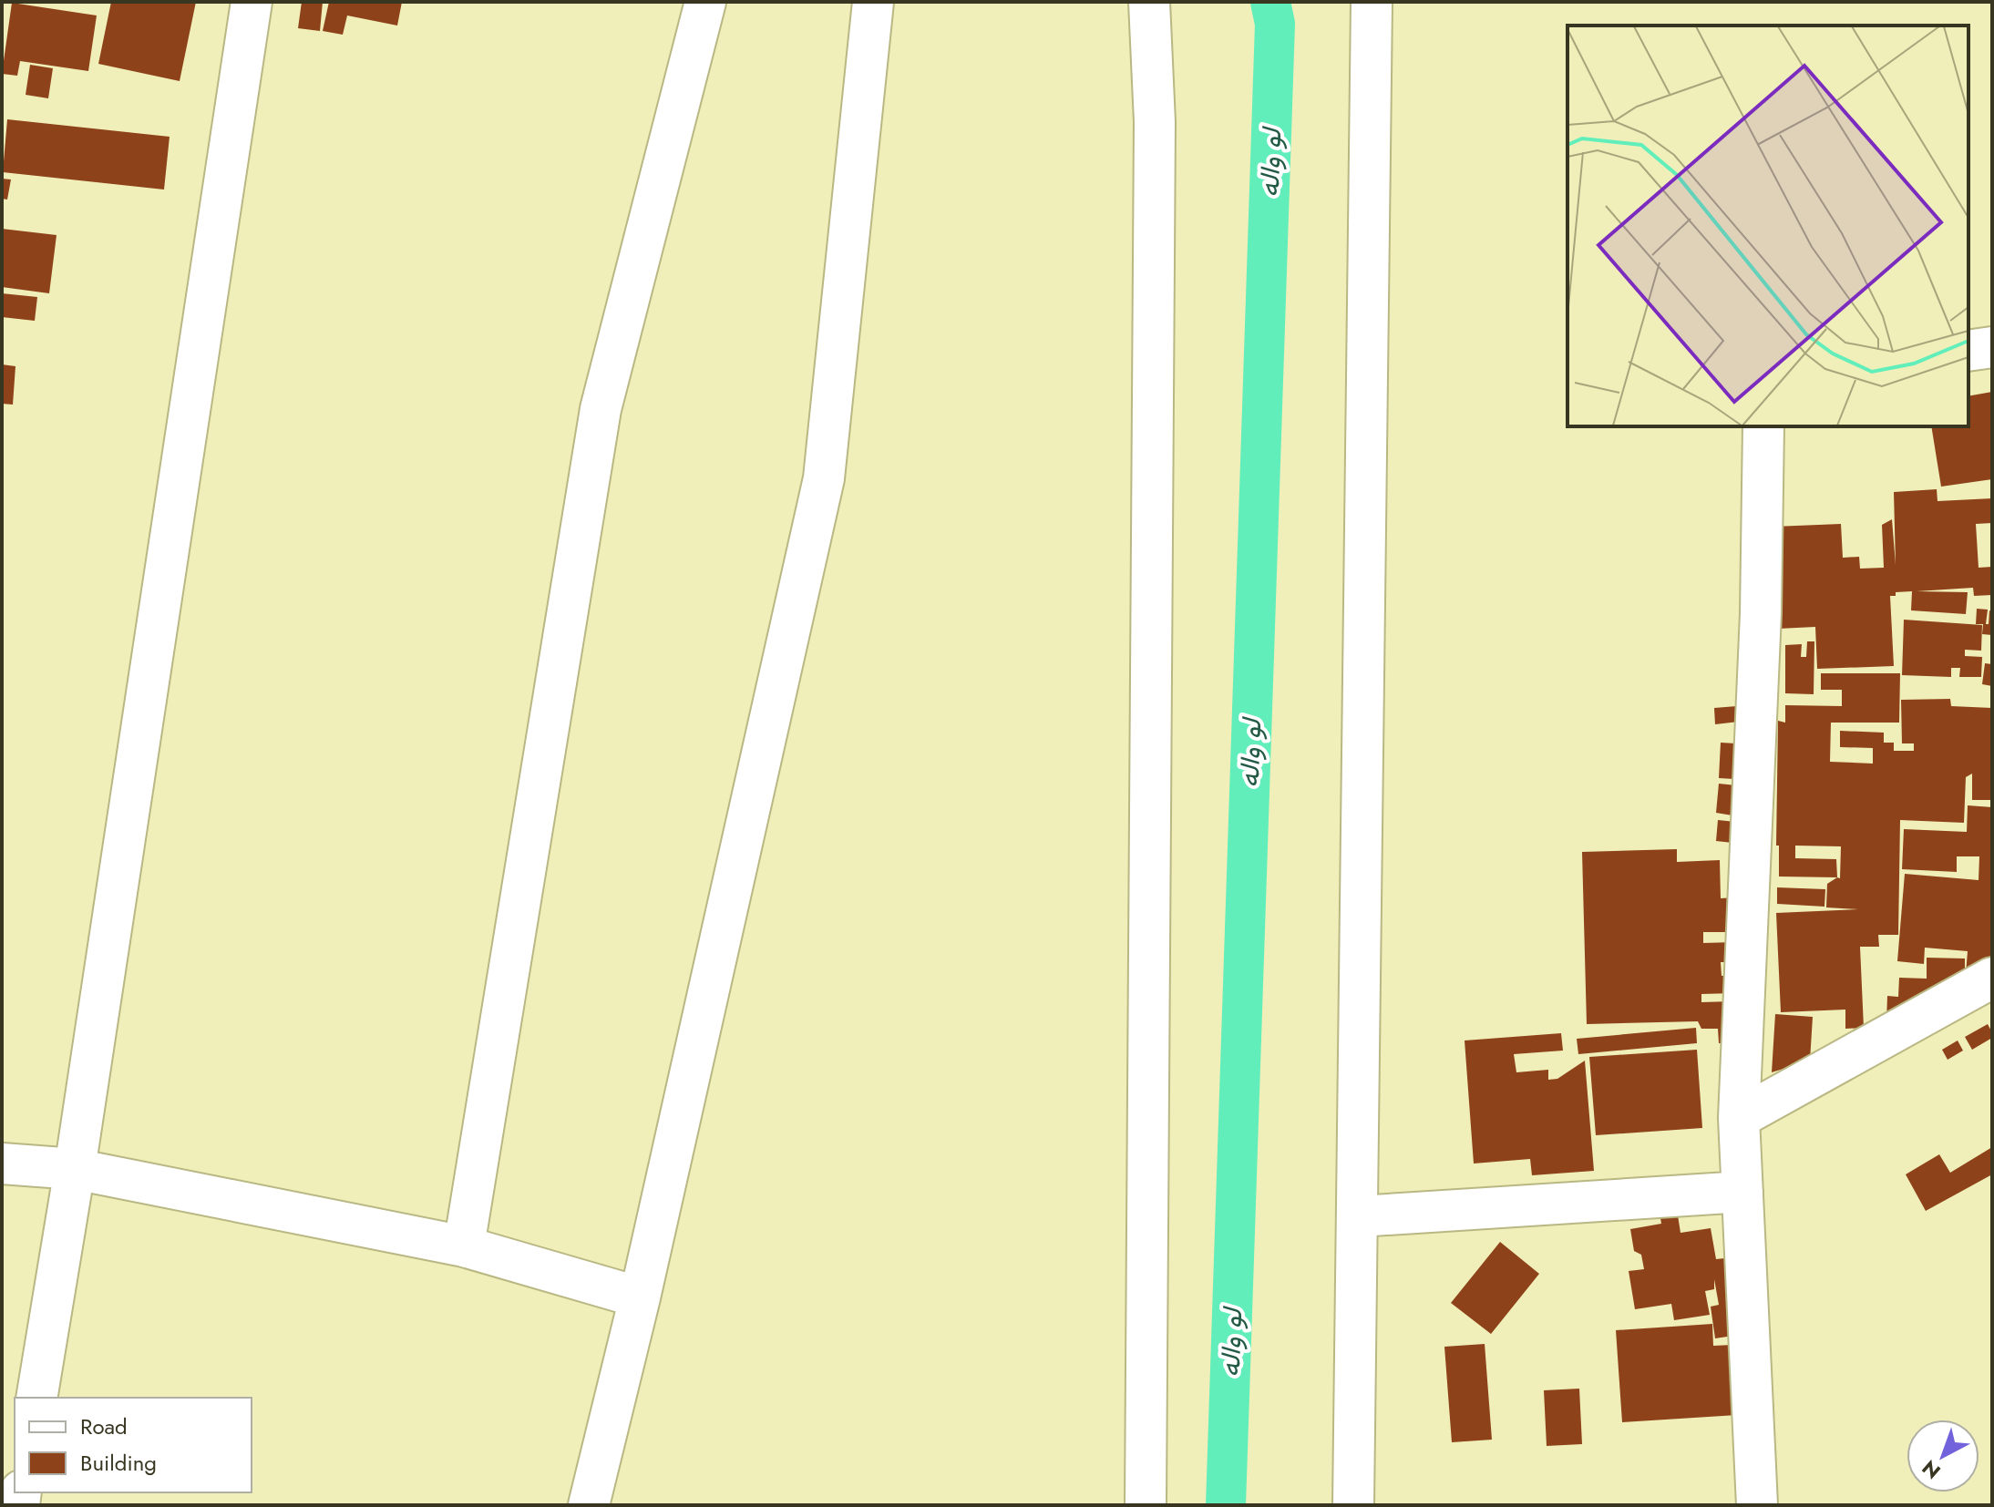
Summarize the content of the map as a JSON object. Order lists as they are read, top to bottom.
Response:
{
  "water": ["لو واله"],
  "legend": ["Road", "Building"],
  "north": "bottom left"
}
